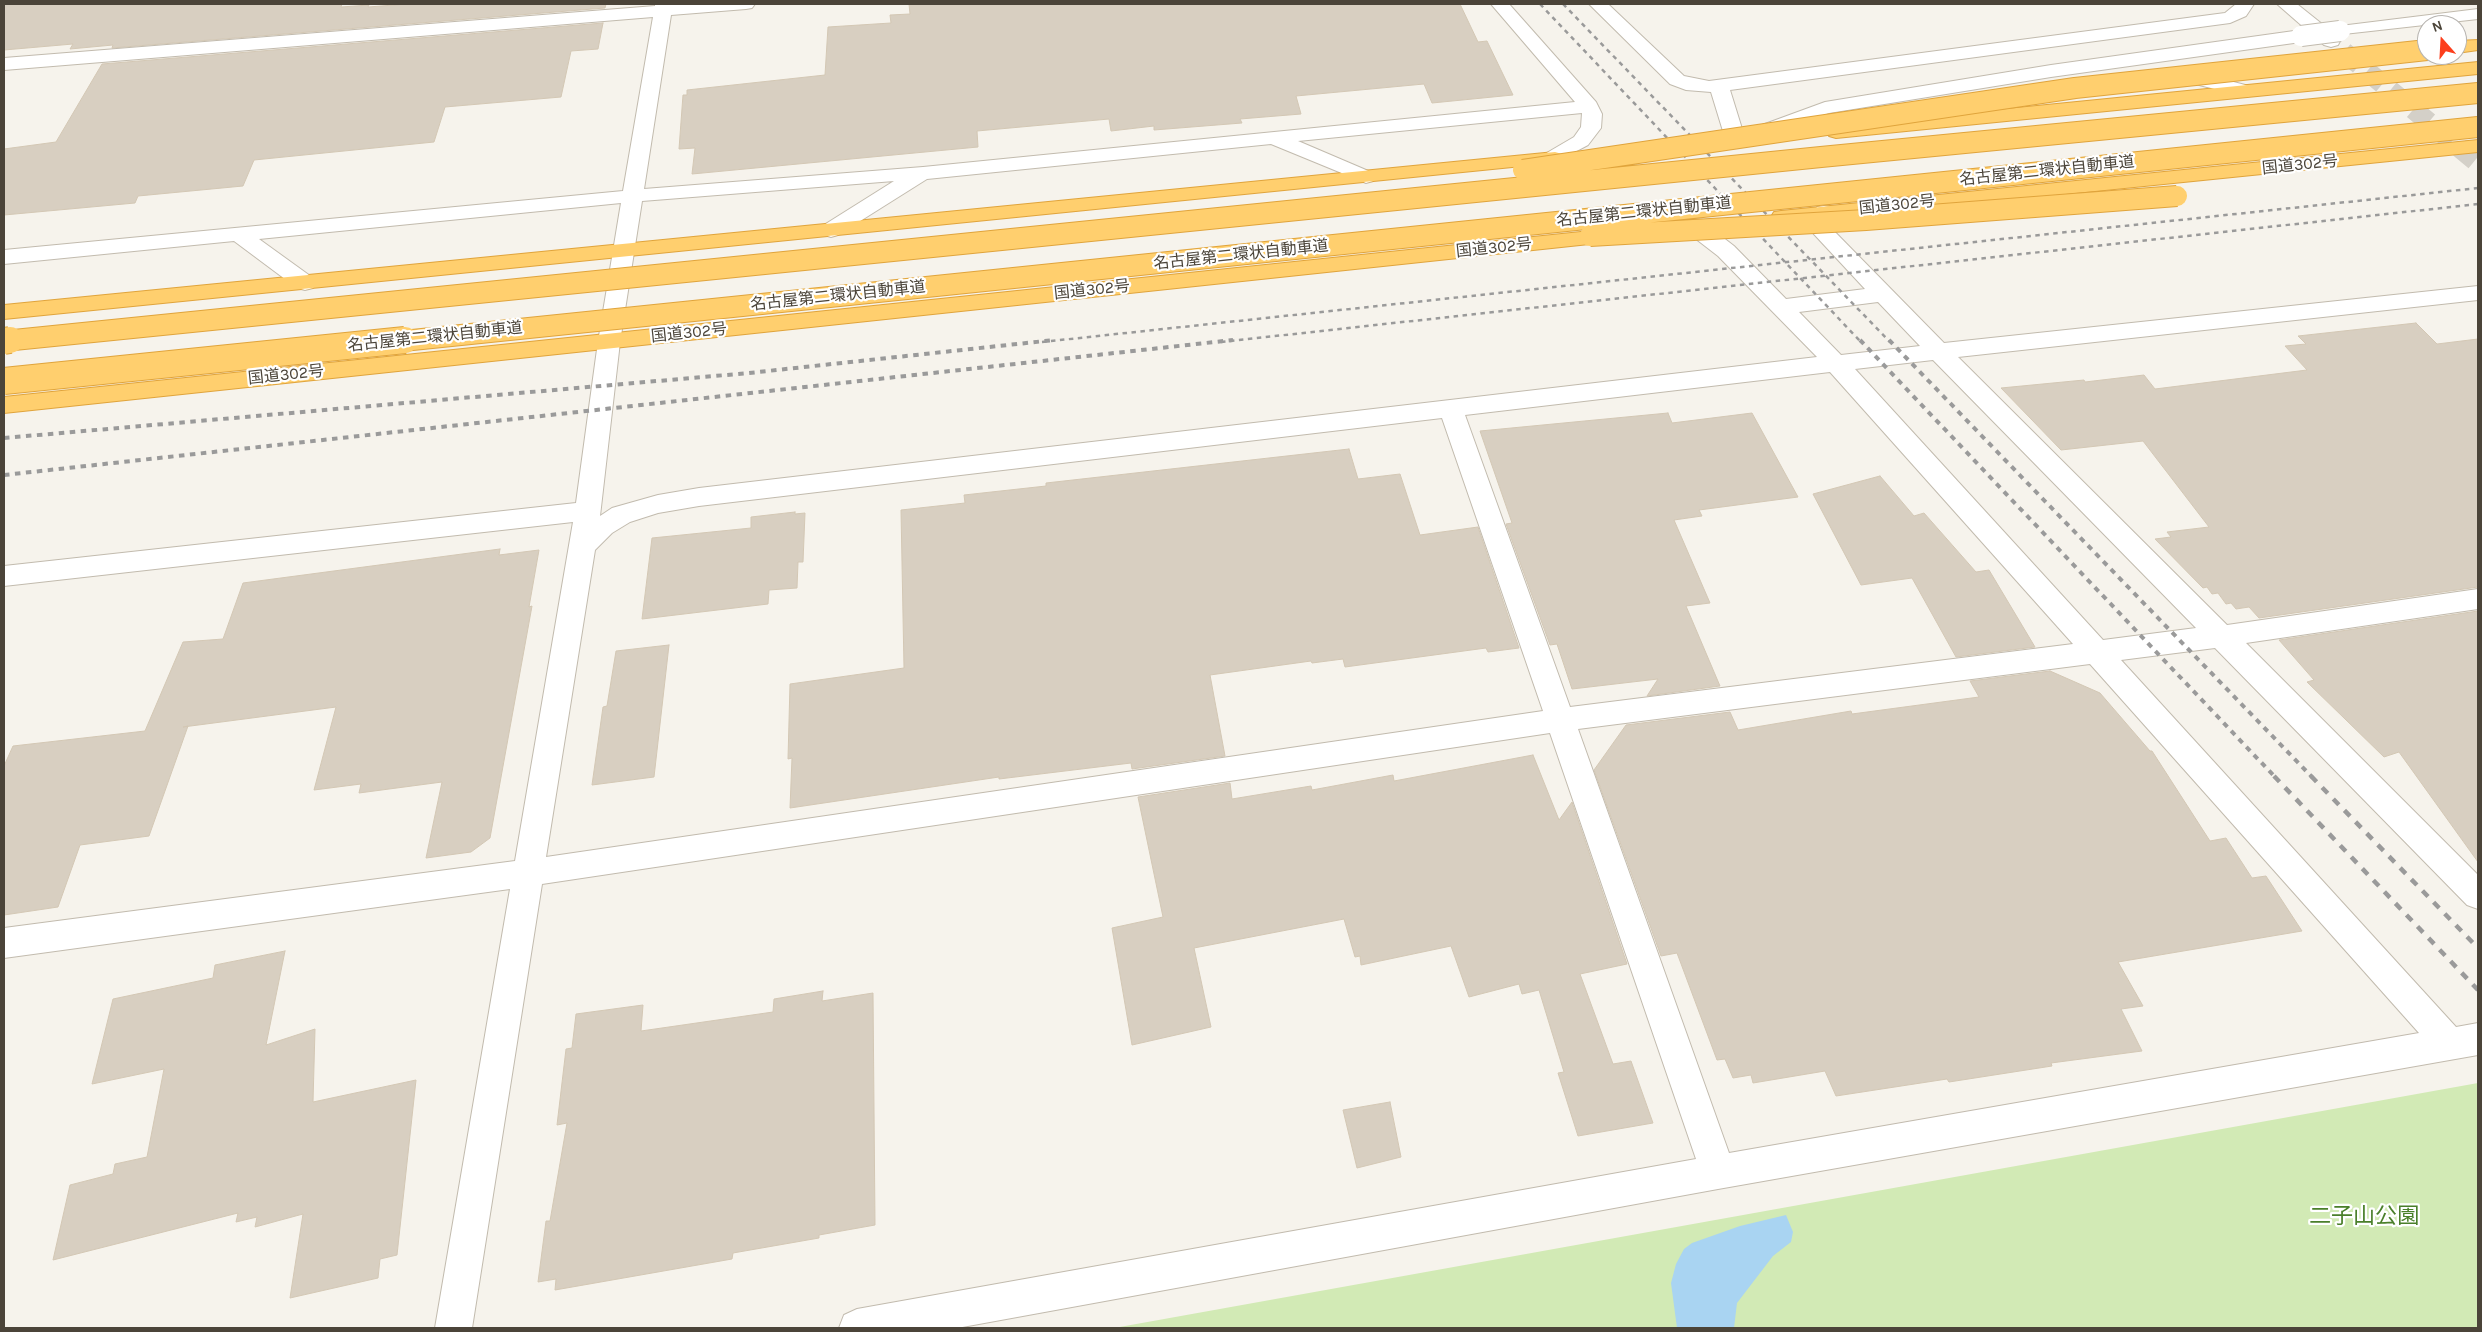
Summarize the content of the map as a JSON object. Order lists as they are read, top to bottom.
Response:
{
  "streets": {
    "highway": ["国道302号", "名古屋第二環状自動車道"]
  },
  "parks": ["二子山公園"],
  "north": "top"
}
